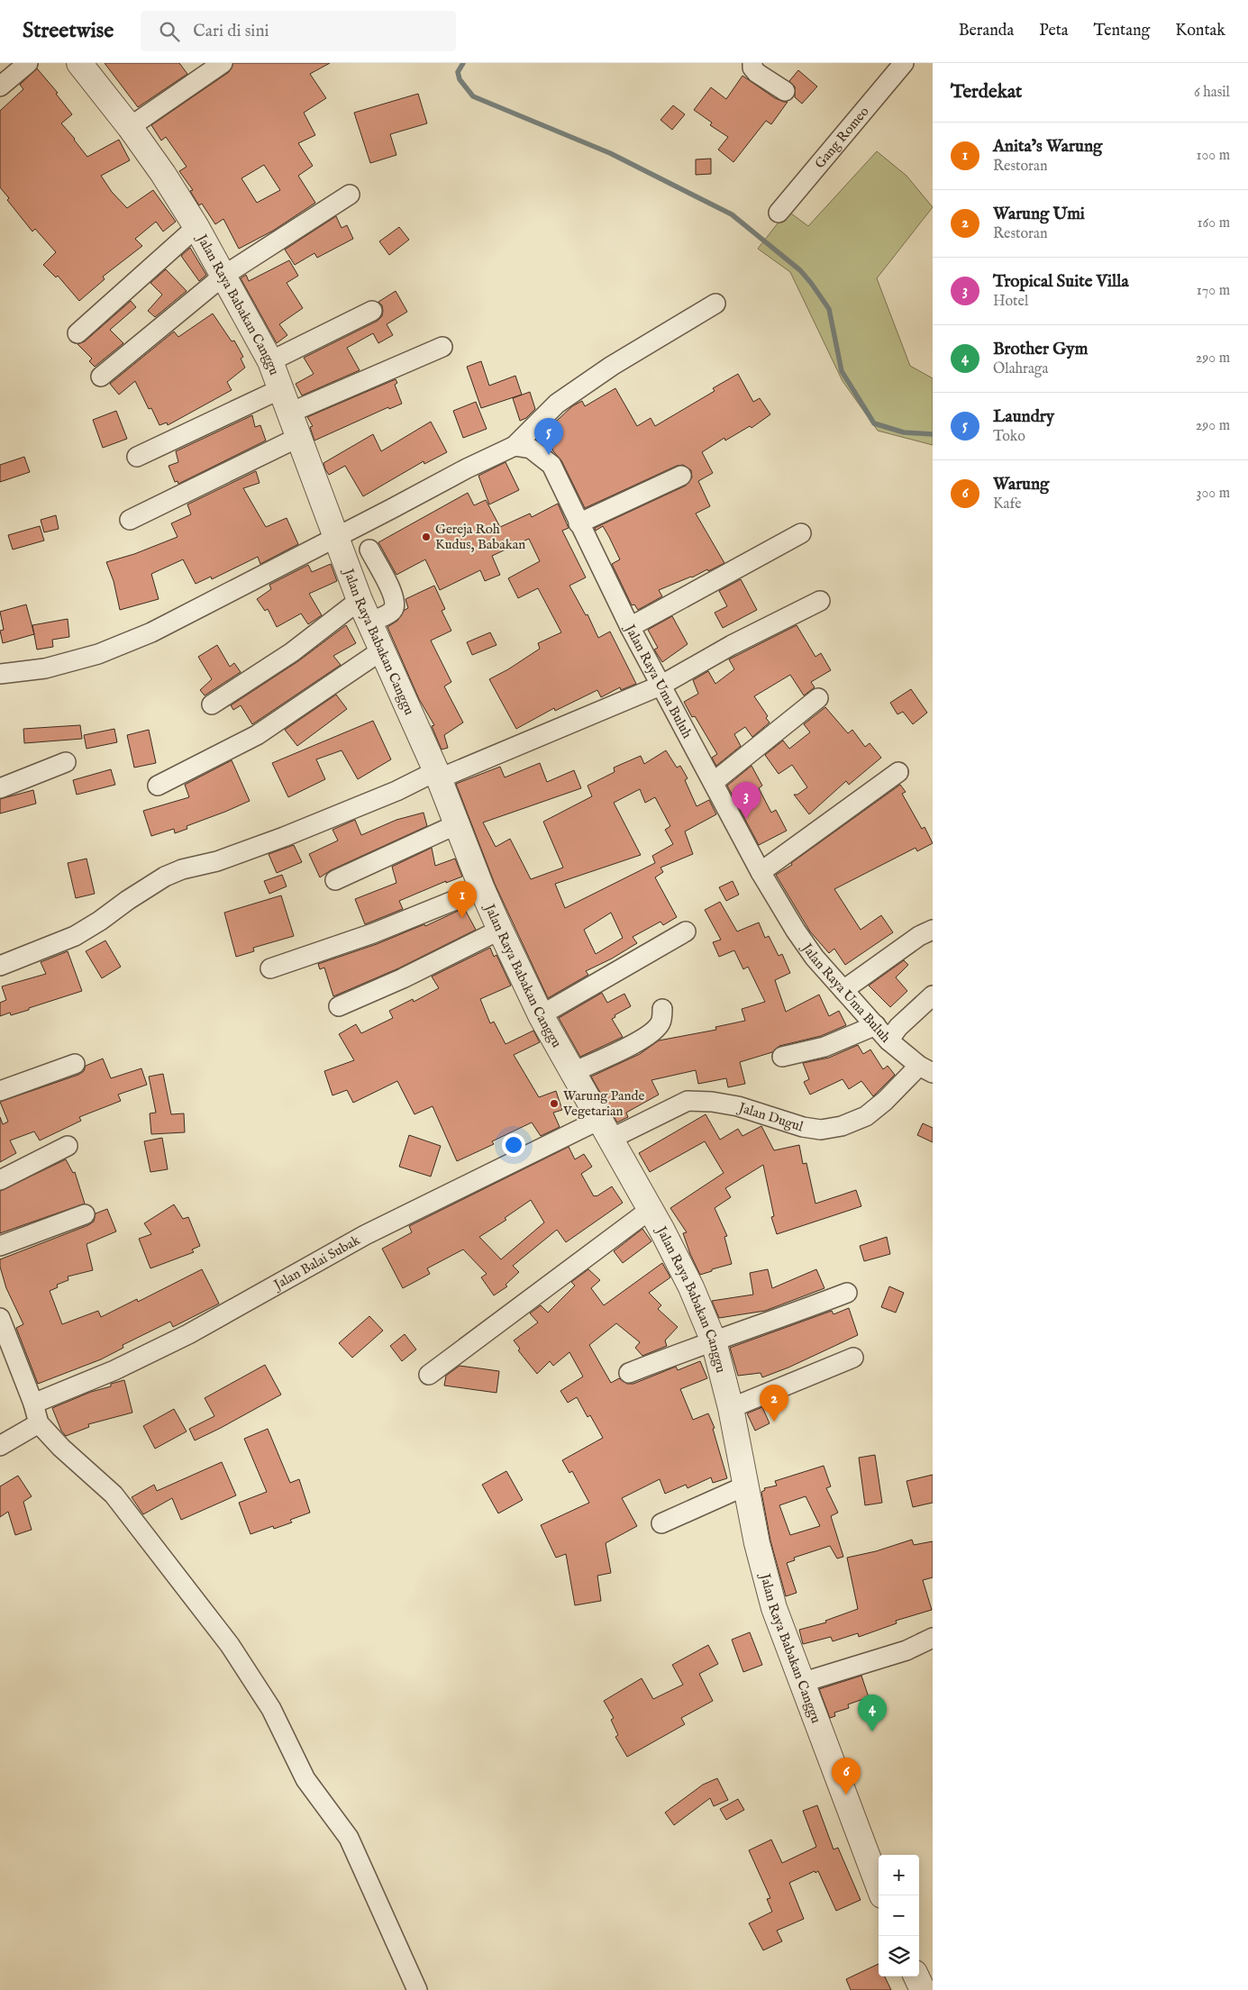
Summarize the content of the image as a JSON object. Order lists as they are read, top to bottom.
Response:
{
  "streets": {
    "street": [
      "Gang Romeo",
      "Jalan Raya Babakan Canggu",
      "Jalan Raya Uma Buluh",
      "Jalan Dugul",
      "Jalan Balai Subak"
    ]
  },
  "crossings": [
    ["Jalan Raya Babakan Canggu", "Jalan Dugul"],
    ["Jalan Raya Babakan Canggu", "Jalan Balai Subak"],
    ["Jalan Raya Uma Buluh", "Jalan Dugul"],
    ["Jalan Dugul", "Jalan Balai Subak"]
  ],
  "places": ["Gereja Roh Kudus, Babakan", "Warung Pande Vegetarian"],
  "page": {
    "header": "Streetwise",
    "search": "Cari di sini",
    "nav": [
      "Beranda",
      "Peta",
      "Tentang",
      "Kontak"
    ],
    "heading": ["Terdekat", "6 hasil"],
    "list": [
      {
        "mark": "1",
        "name": "Anita’s Warung",
        "note": "Restoran",
        "value": "100 m"
      },
      {
        "mark": "2",
        "name": "Warung Umi",
        "note": "Restoran",
        "value": "160 m"
      },
      {
        "mark": "3",
        "name": "Tropical Suite Villa",
        "note": "Hotel",
        "value": "170 m"
      },
      {
        "mark": "4",
        "name": "Brother Gym",
        "note": "Olahraga",
        "value": "290 m"
      },
      {
        "mark": "5",
        "name": "Laundry",
        "note": "Toko",
        "value": "290 m"
      },
      {
        "mark": "6",
        "name": "Warung",
        "note": "Kafe",
        "value": "300 m"
      }
    ],
    "pins": [
      "5",
      "3",
      "1",
      "2",
      "4",
      "6"
    ],
    "map_buttons": ["+", "−"]
  }
}
